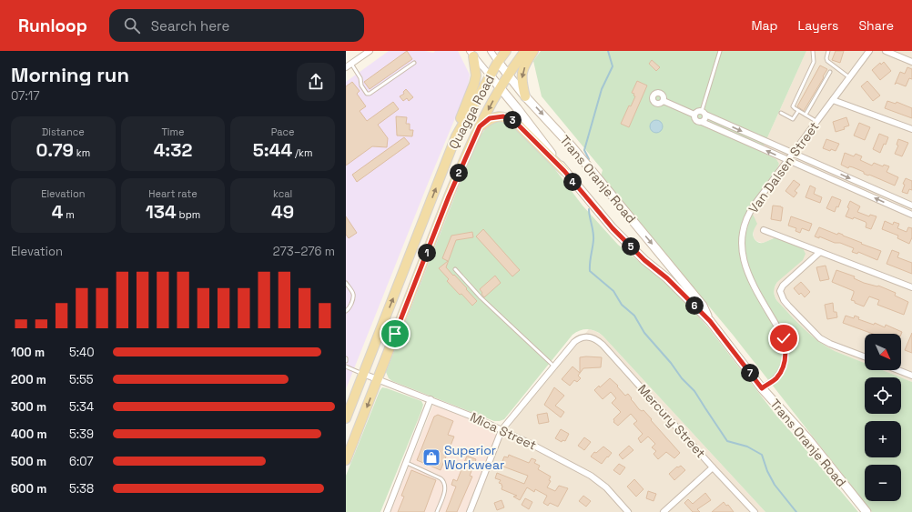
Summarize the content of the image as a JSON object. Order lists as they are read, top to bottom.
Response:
{
  "streets": {
    "main road": ["Quagga Road", "Trans Oranje Road"],
    "street": ["Van Dalsen Street", "Mercury Street", "Mica Street"]
  },
  "crossings": [
    ["Quagga Road", "Trans Oranje Road"],
    ["Quagga Road", "Mica Street"],
    ["Van Dalsen Street", "Trans Oranje Road"]
  ],
  "places": {
    "shop": ["Superior Workwear"]
  },
  "north": "bottom right",
  "page": {
    "header": "Runloop",
    "search": "Search here",
    "nav": ["Map", "Layers", "Share"],
    "heading": ["Morning run", "07:17"],
    "pins": [
      "3",
      "2",
      "4",
      "5",
      "1",
      "6",
      "7"
    ],
    "stats": [
      ["Distance", "0.79 km"],
      ["Time", "4:32"],
      ["Pace", "5:44 /km"],
      ["Elevation", "4 m"],
      ["Heart rate", "134 bpm"],
      ["kcal", "49"]
    ],
    "chart": ["Elevation", "273–276 m"],
    "map_buttons": ["+", "−"],
    "list": [
      {
        "name": "100 m",
        "note": "5:40"
      },
      {
        "name": "200 m",
        "note": "5:55"
      },
      {
        "name": "300 m",
        "note": "5:34"
      },
      {
        "name": "400 m",
        "note": "5:39"
      },
      {
        "name": "500 m",
        "note": "6:07"
      },
      {
        "name": "600 m",
        "note": "5:38"
      }
    ]
  }
}
